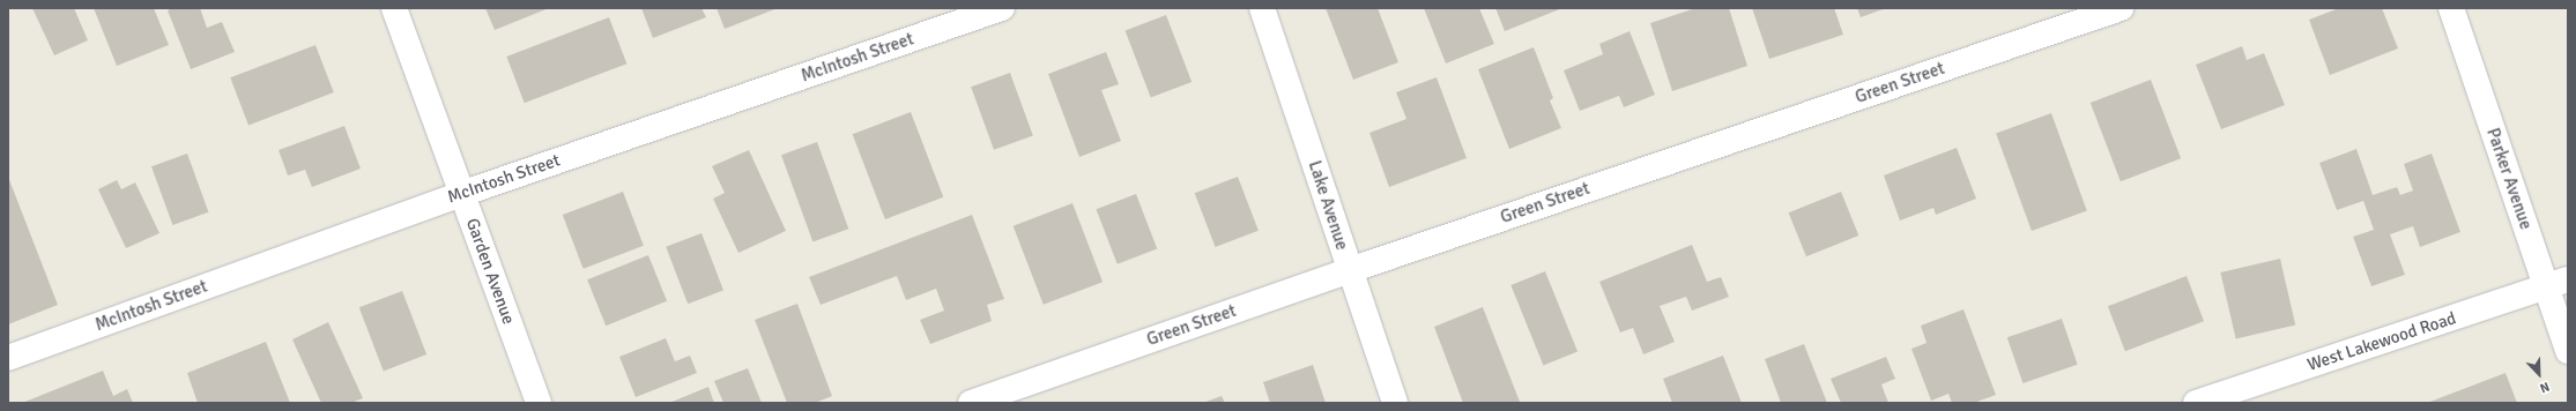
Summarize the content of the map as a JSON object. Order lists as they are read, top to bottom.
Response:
{
  "streets": {
    "street": [
      "McIntosh Street",
      "Green Street",
      "Parker Avenue",
      "Lake Avenue",
      "Garden Avenue",
      "West Lakewood Road"
    ]
  },
  "crossings": [
    ["McIntosh Street", "Garden Avenue"],
    ["Green Street", "Lake Avenue"],
    ["Parker Avenue", "West Lakewood Road"]
  ],
  "north": "bottom right"
}
